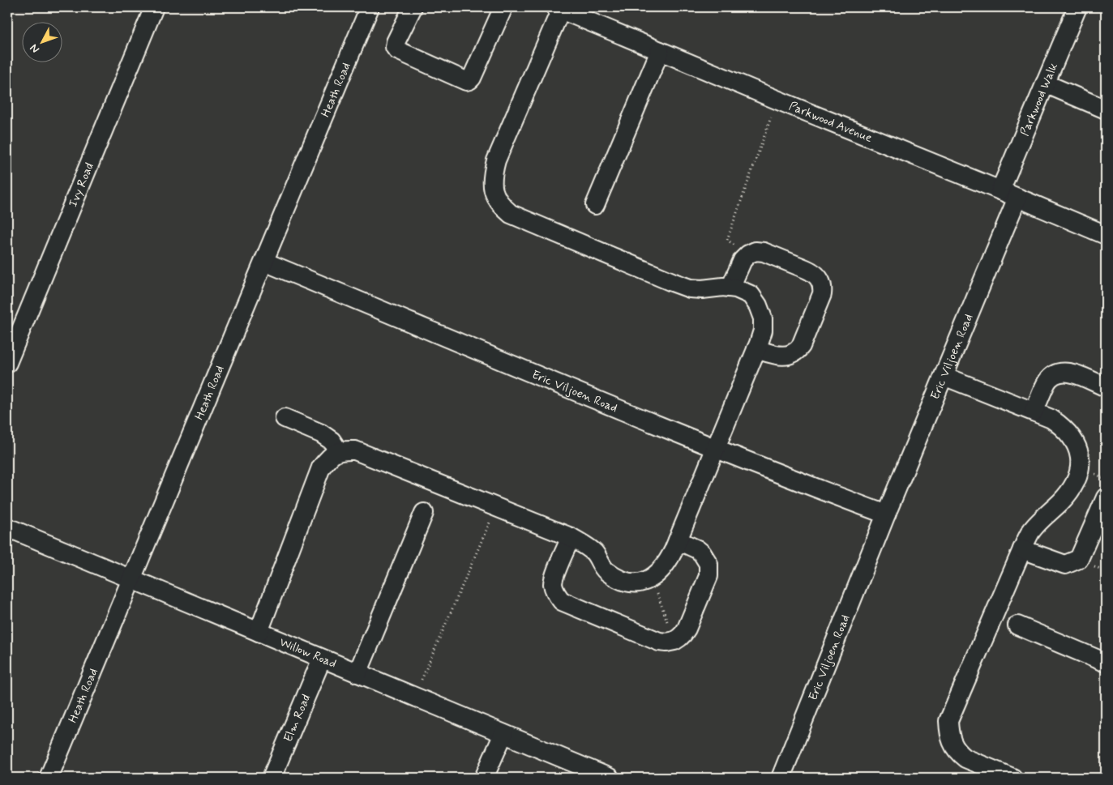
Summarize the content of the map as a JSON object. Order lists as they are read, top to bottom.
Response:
{
  "streets": {
    "street": [
      "Heath Road",
      "Parkwood Walk",
      "Parkwood Avenue",
      "Ivy Road",
      "Eric Viljoen Road",
      "Willow Road",
      "Elm Road"
    ]
  },
  "crossings": [
    ["Heath Road", "Eric Viljoen Road"],
    ["Heath Road", "Willow Road"],
    ["Parkwood Walk", "Parkwood Avenue"],
    ["Parkwood Avenue", "Eric Viljoen Road"],
    ["Willow Road", "Elm Road"]
  ],
  "north": "bottom left"
}
